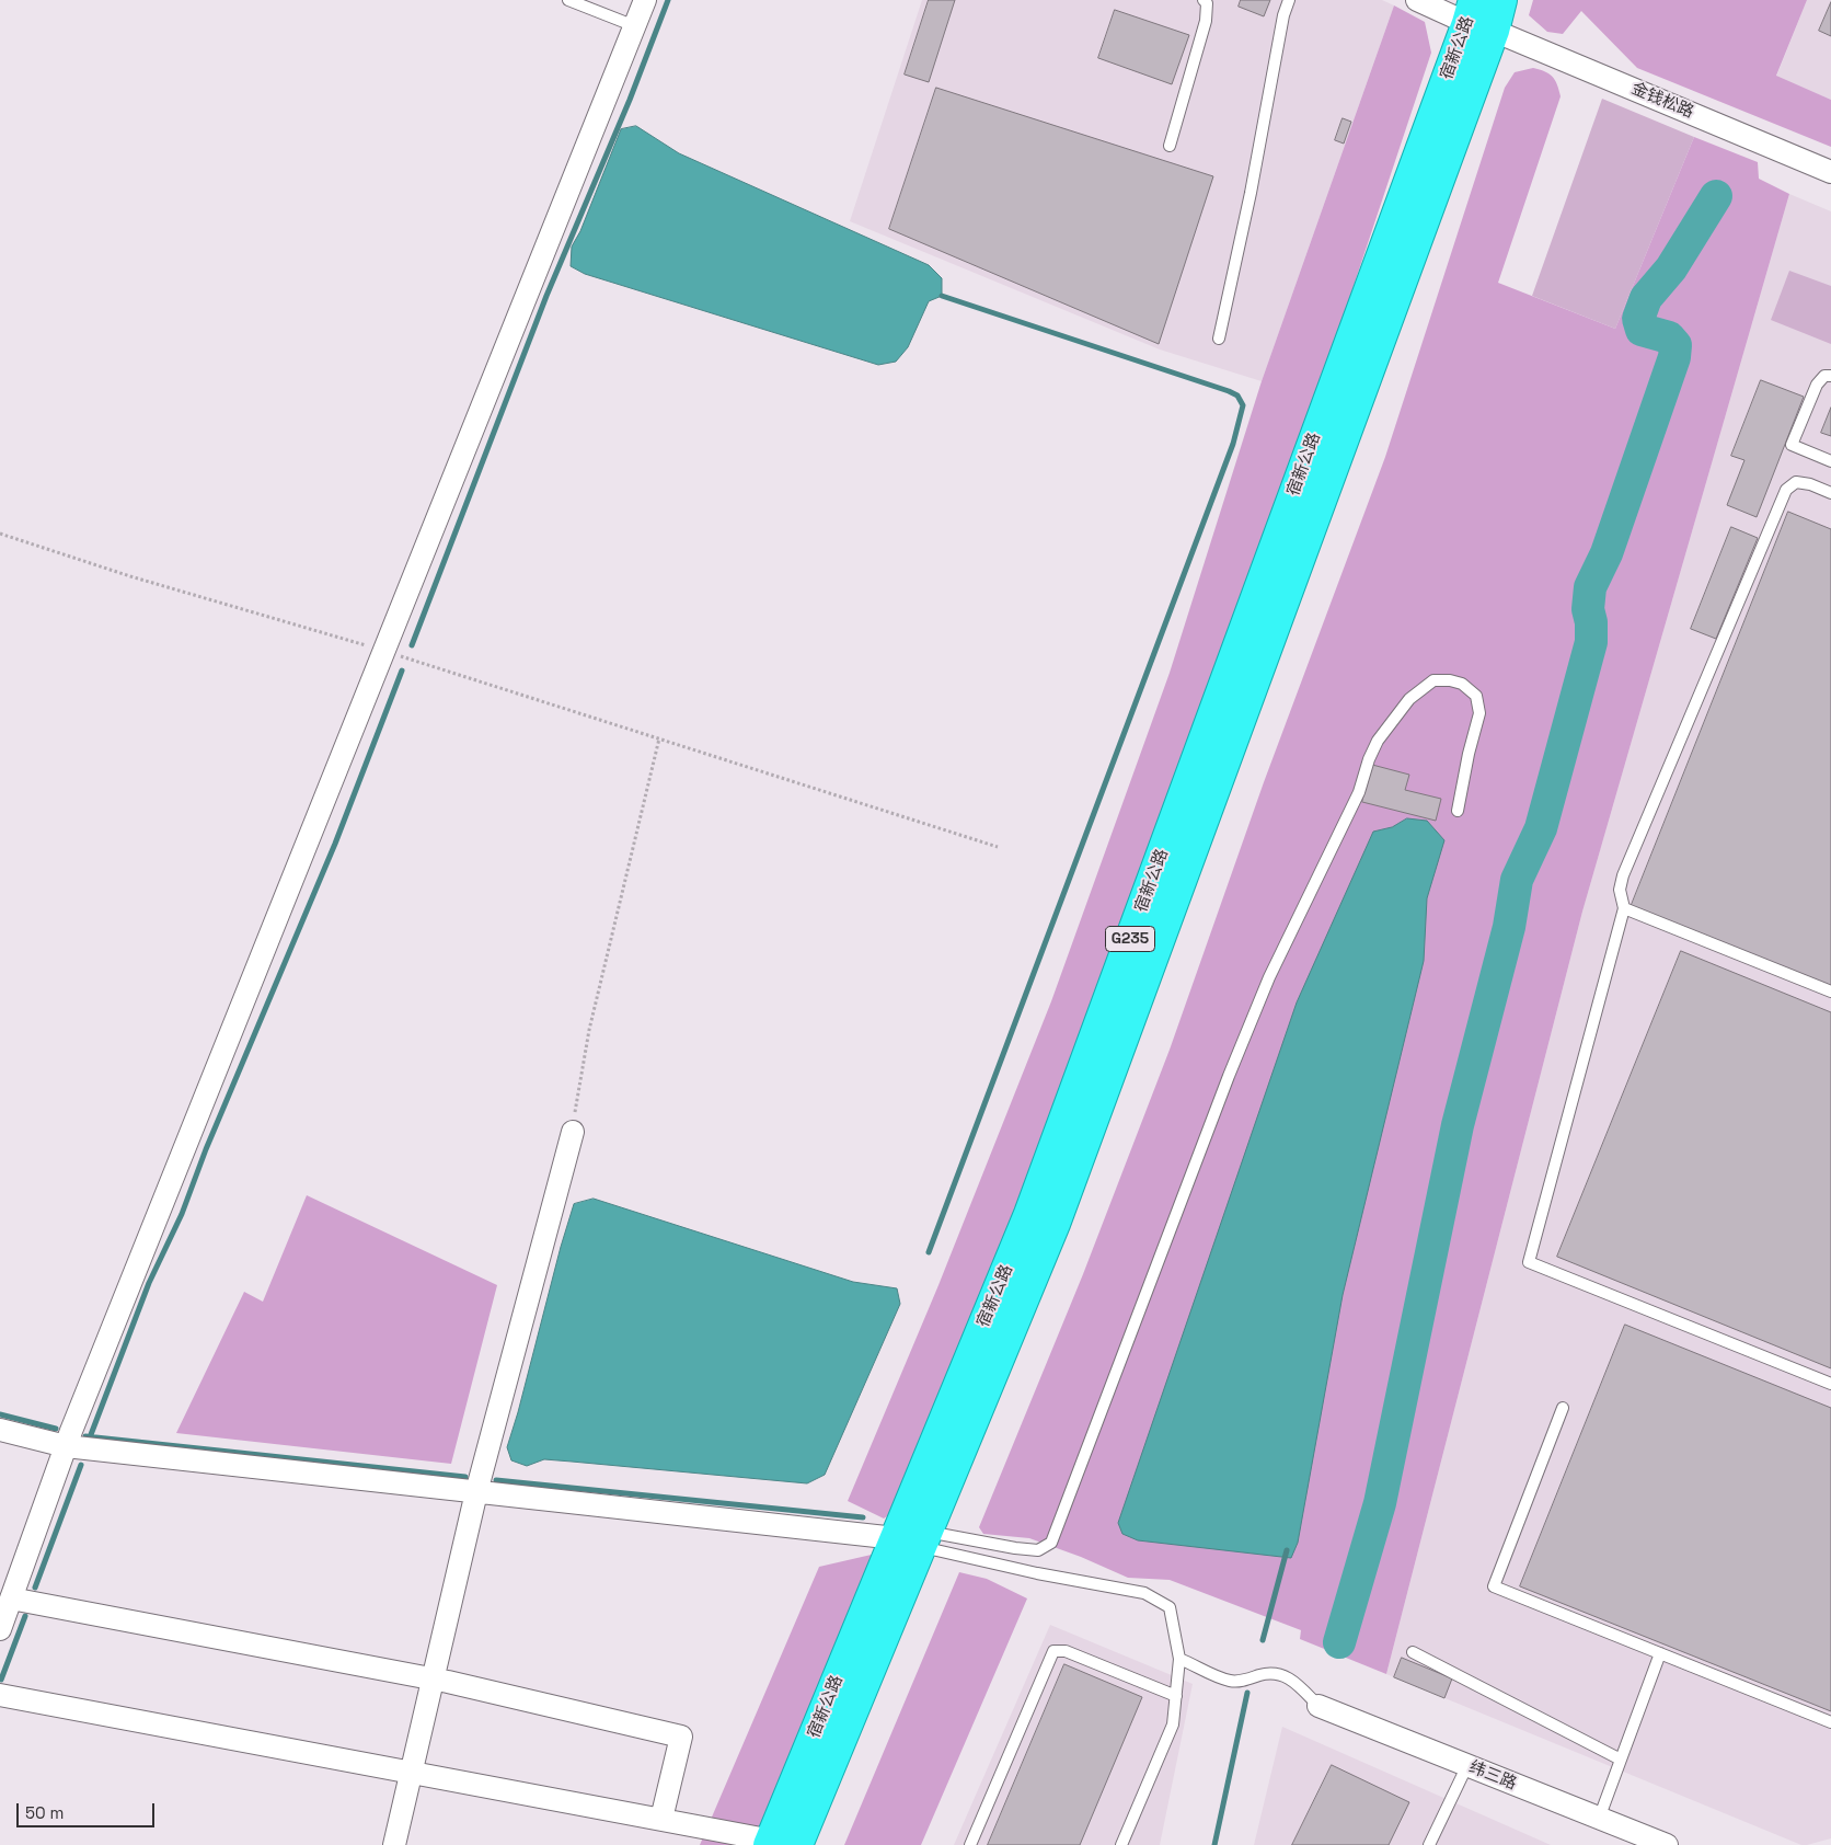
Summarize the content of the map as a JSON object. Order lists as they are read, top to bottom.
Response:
{
  "streets": {
    "highway": ["宿新公路", "G235"],
    "street": ["金钱松路", "纬三路"]
  },
  "crossings": [
    ["宿新公路", "金钱松路"]
  ],
  "scale_bar": "50 m"
}
